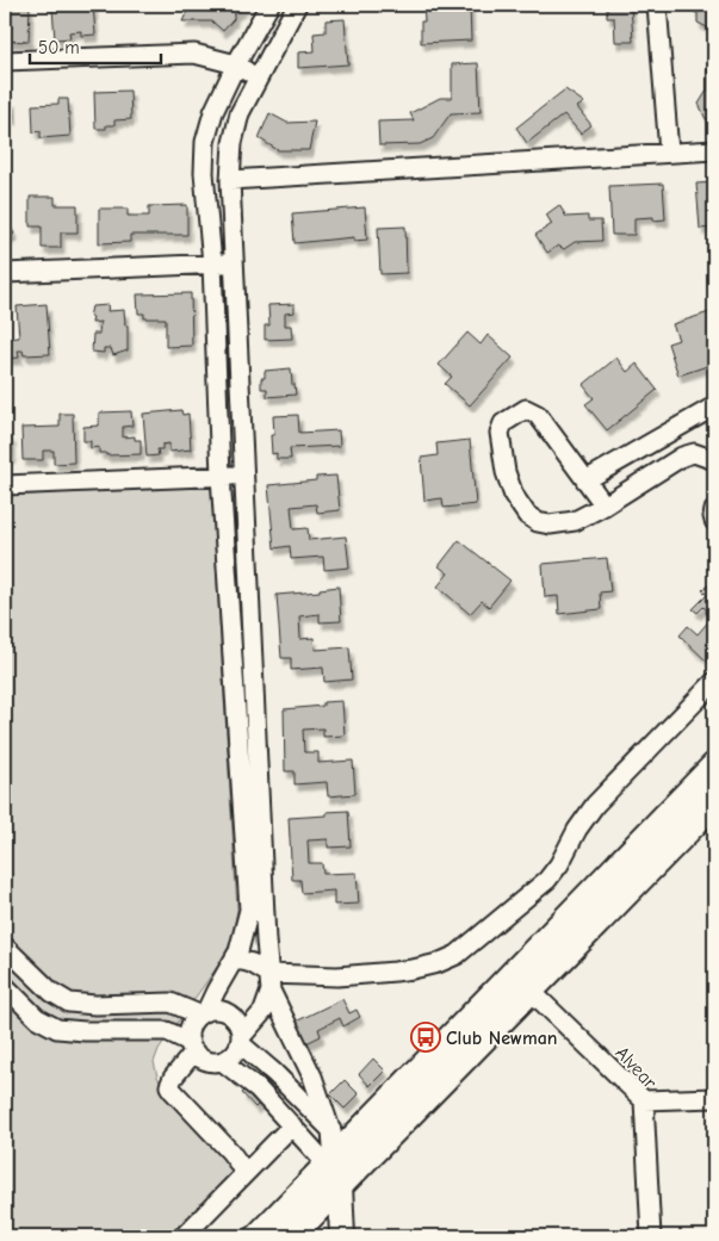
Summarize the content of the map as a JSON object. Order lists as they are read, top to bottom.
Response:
{
  "streets": {
    "street": ["Alvear"]
  },
  "places": {
    "bus stop": ["Club Newman"]
  },
  "scale_bar": "50 m"
}
